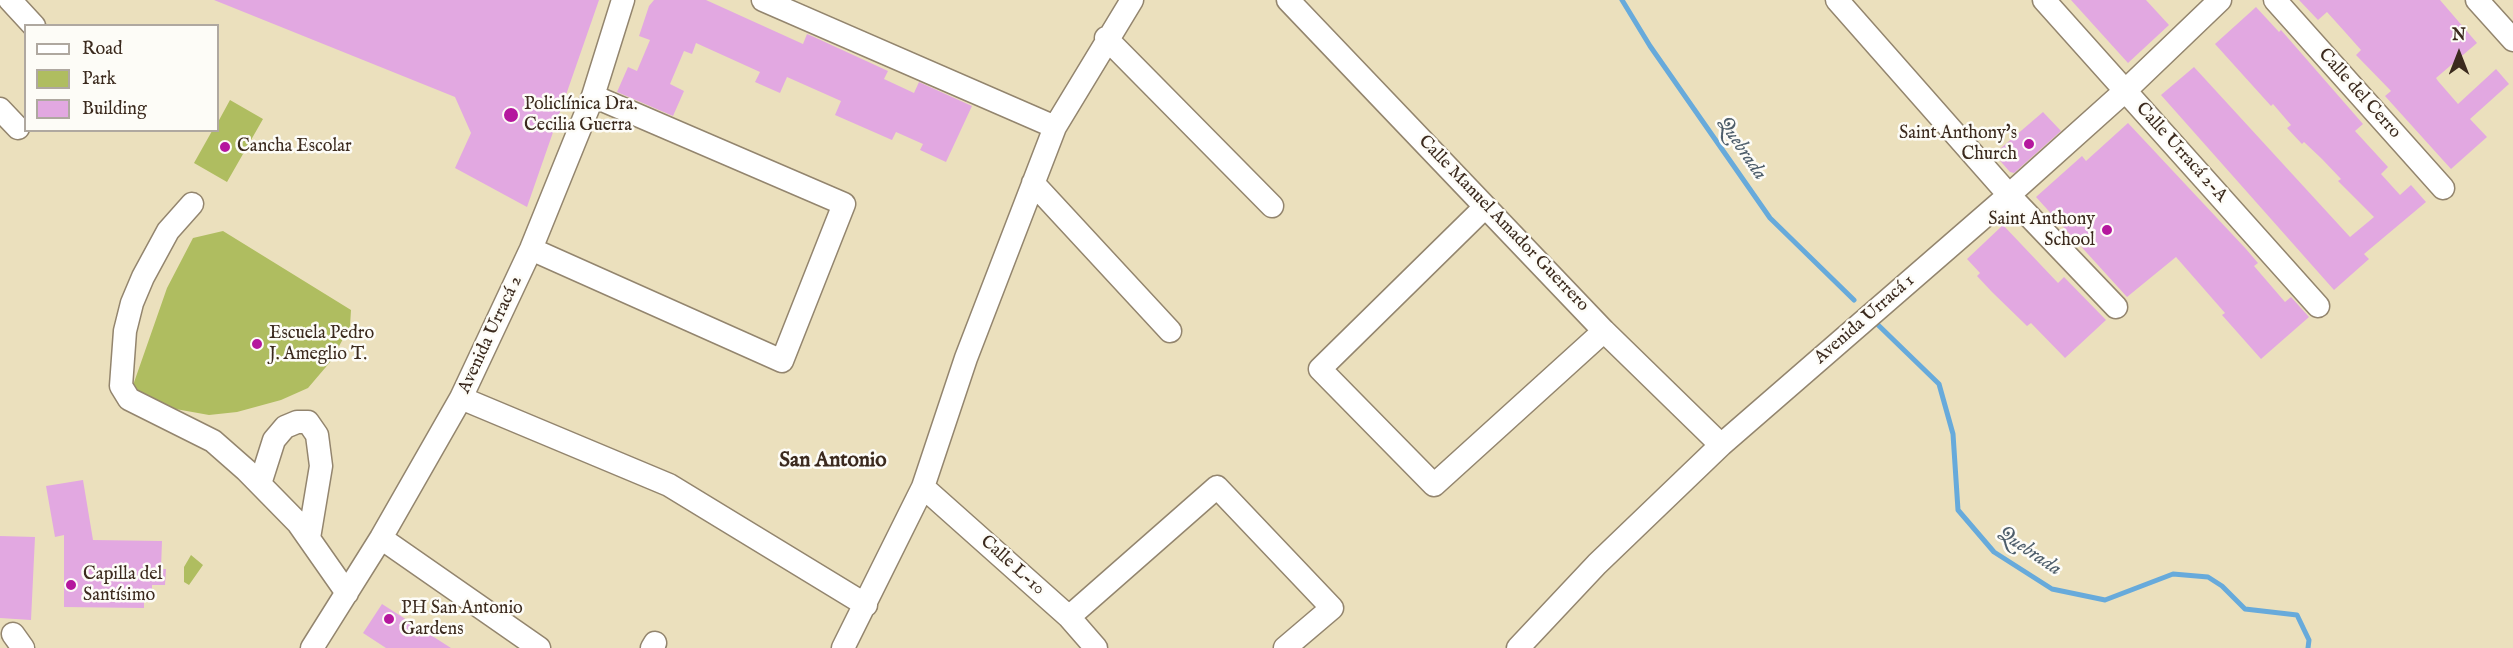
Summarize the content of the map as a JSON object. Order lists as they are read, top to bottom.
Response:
{
  "streets": {
    "street": [
      "Calle del Cerro",
      "Calle Urracá 2-A",
      "Calle Manuel Amador Guerrero",
      "Avenida Urracá 1",
      "Avenida Urracá 2",
      "Calle L-10"
    ]
  },
  "crossings": [
    ["Calle Urracá 2-A", "Avenida Urracá 1"],
    ["Calle Manuel Amador Guerrero", "Avenida Urracá 1"]
  ],
  "districts": ["San Antonio"],
  "water": ["Quebrada"],
  "places": [
    "Policlínica Dra. Cecilia Guerra",
    "Saint Anthony's Church",
    "Cancha Escolar",
    "Saint Anthony School",
    "Escuela Pedro J. Ameglio T.",
    "Capilla del Santísimo",
    "PH San Antonio Gardens"
  ],
  "legend": ["Road", "Park", "Building"],
  "north": "top"
}
